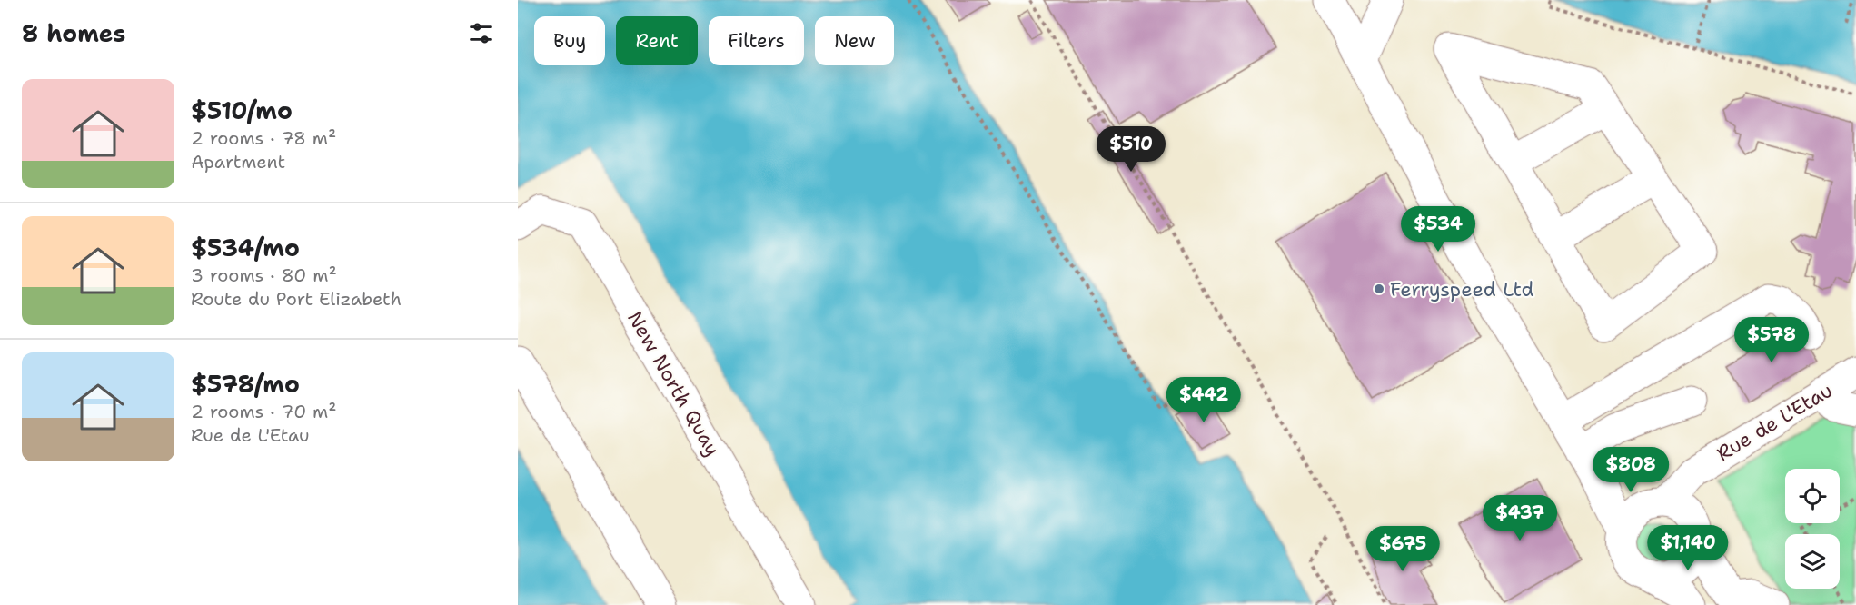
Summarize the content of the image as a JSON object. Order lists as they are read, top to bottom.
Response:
{
  "streets": {
    "street": ["New North Quay", "Rue de L'Etau"]
  },
  "places": ["Ferryspeed Ltd"],
  "page": {
    "heading": "8 homes",
    "chip": [
      "Buy",
      "Rent",
      "Filters",
      "New"
    ],
    "list": [
      {
        "name": "$510/mo",
        "note": "2 rooms · 78 m² · Apartment"
      },
      {
        "name": "$534/mo",
        "note": "3 rooms · 80 m² · Route du Port Elizabeth"
      },
      {
        "name": "$578/mo",
        "note": "2 rooms · 70 m² · Rue de L'Etau"
      }
    ],
    "price": [
      "$510",
      "$534",
      "$578",
      "$442",
      "$808",
      "$437",
      "$1,140",
      "$675"
    ]
  }
}
